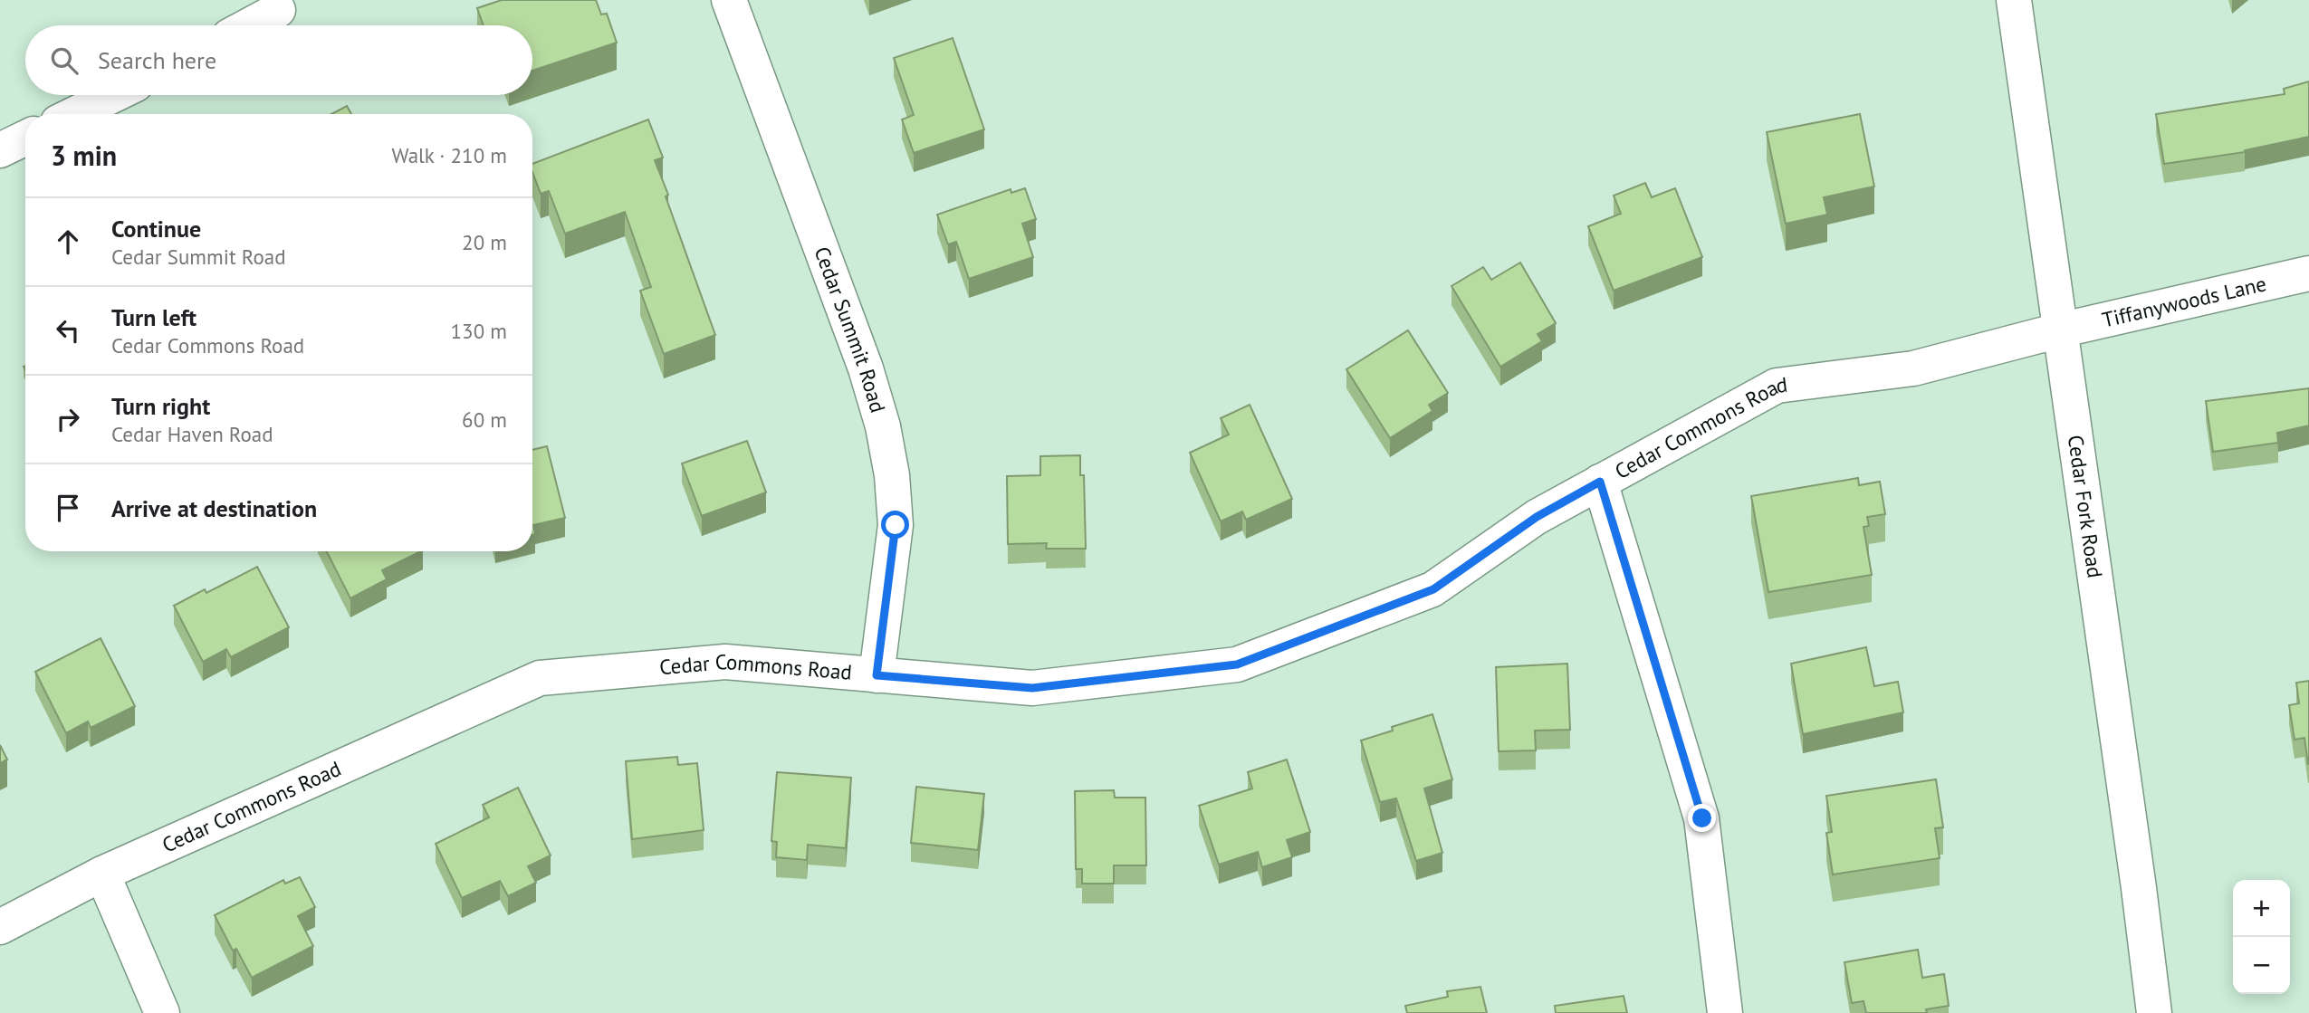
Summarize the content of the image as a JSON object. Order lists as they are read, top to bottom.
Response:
{
  "streets": {
    "street": [
      "Tiffanywoods Lane",
      "Cedar Summit Road",
      "Cedar Commons Road",
      "Cedar Fork Road"
    ]
  },
  "crossings": [
    ["Tiffanywoods Lane", "Cedar Commons Road"],
    ["Tiffanywoods Lane", "Cedar Fork Road"],
    ["Cedar Summit Road", "Cedar Commons Road"],
    ["Cedar Commons Road", "Cedar Fork Road"]
  ],
  "page": {
    "search": "Search here",
    "heading": ["3 min", "Walk · 210 m"],
    "list": [
      ["Continue", "Cedar Summit Road", "20 m"],
      ["Turn left", "Cedar Commons Road", "130 m"],
      ["Turn right", "Cedar Haven Road", "60 m"],
      "Arrive at destination"
    ],
    "map_buttons": ["+", "−"]
  }
}
